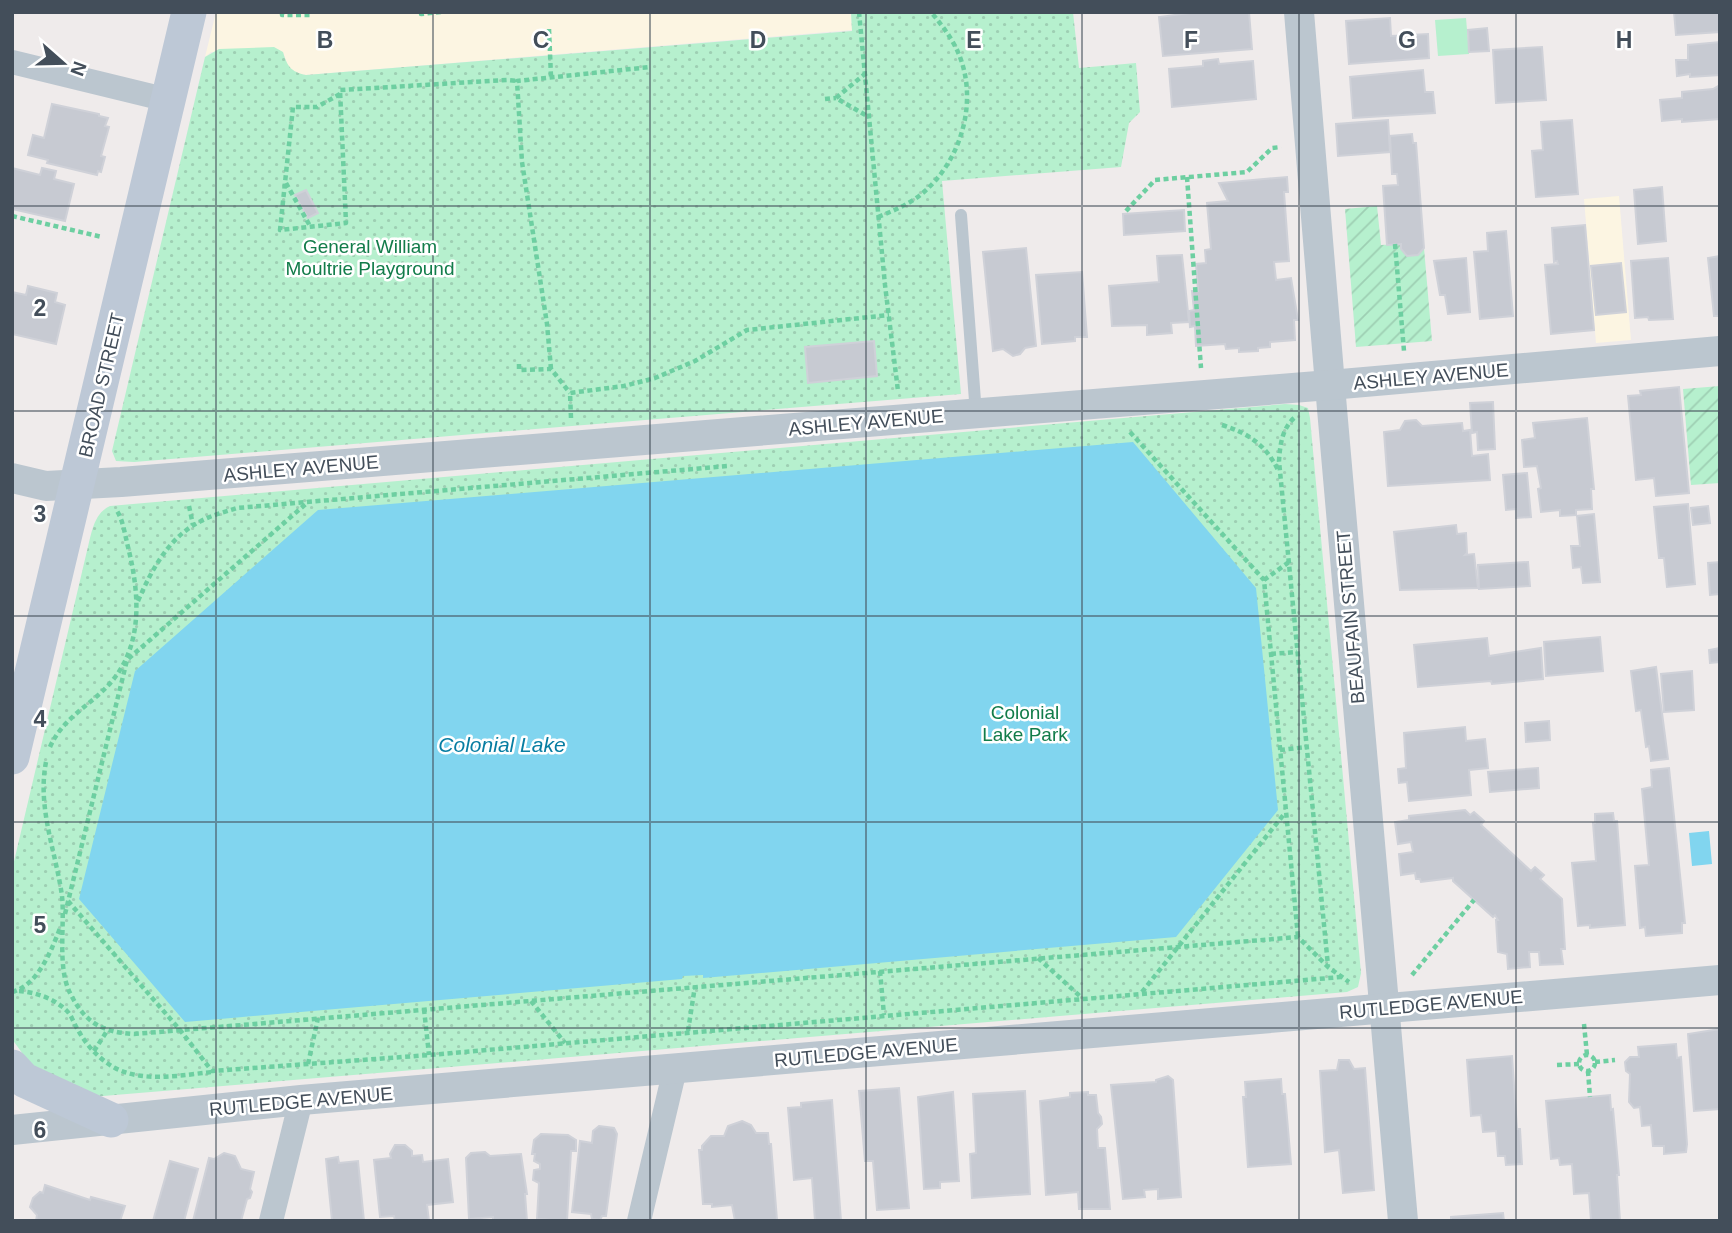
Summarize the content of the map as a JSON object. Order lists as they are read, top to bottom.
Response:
{
  "streets": {
    "main road": ["BROAD STREET"],
    "street": ["ASHLEY AVENUE", "BEAUFAIN STREET", "RUTLEDGE AVENUE"]
  },
  "crossings": [
    ["ASHLEY AVENUE", "BROAD STREET"],
    ["ASHLEY AVENUE", "BEAUFAIN STREET"],
    ["BEAUFAIN STREET", "RUTLEDGE AVENUE"]
  ],
  "water": ["Colonial Lake"],
  "parks": ["General William Moultrie Playground", "Colonial Lake Park"],
  "north": "right",
  "grid": {
    "columns": [
      "B",
      "C",
      "D",
      "E",
      "F",
      "G",
      "H"
    ],
    "rows": [
      "2",
      "3",
      "4",
      "5",
      "6"
    ]
  }
}
